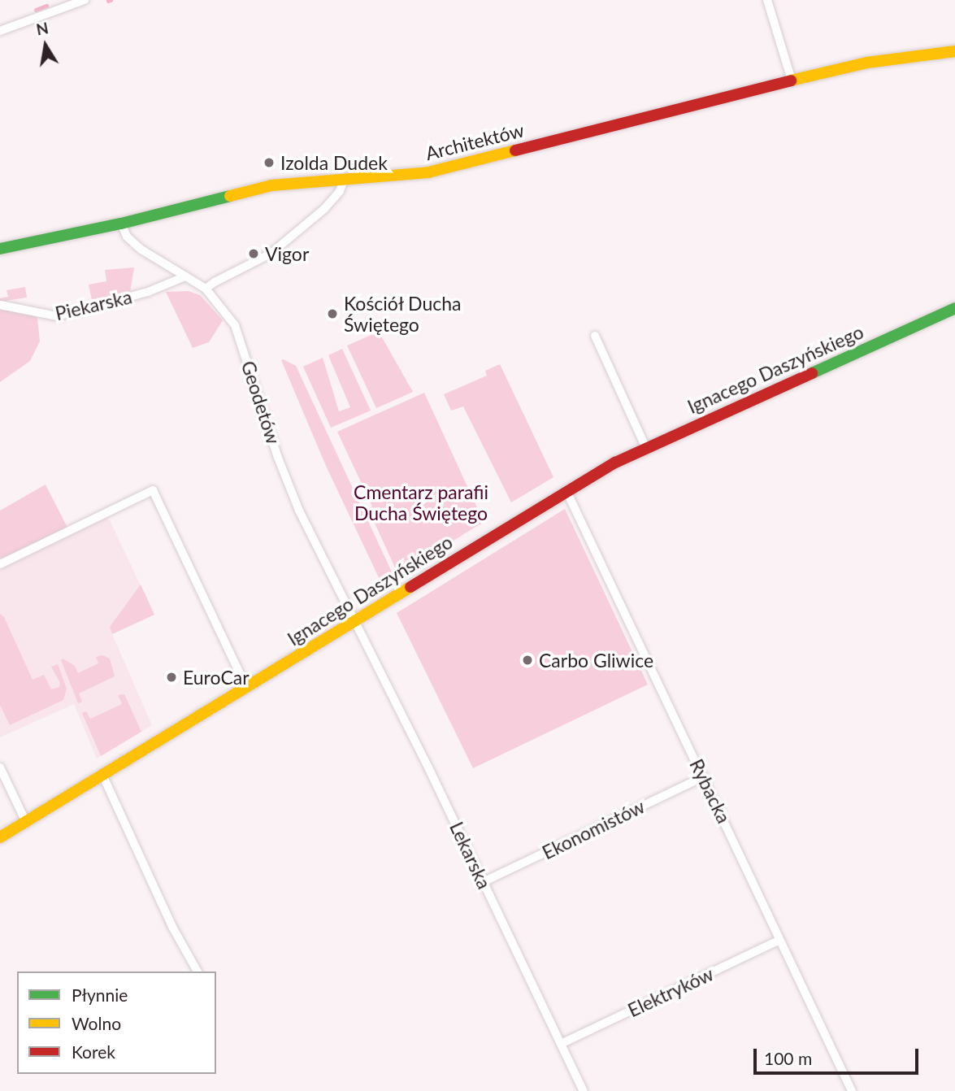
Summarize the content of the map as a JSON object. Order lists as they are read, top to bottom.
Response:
{
  "streets": {
    "main road": ["Architektów", "Ignacego Daszyńskiego"],
    "street": [
      "Piekarska",
      "Geodetów",
      "Rybacka",
      "Ekonomistów",
      "Lekarska",
      "Elektryków"
    ]
  },
  "crossings": [
    ["Architektów", "Geodetów"],
    ["Piekarska", "Geodetów"],
    ["Ignacego Daszyńskiego", "Geodetów"],
    ["Ignacego Daszyńskiego", "Rybacka"],
    ["Ignacego Daszyńskiego", "Lekarska"],
    ["Geodetów", "Lekarska"],
    ["Rybacka", "Ekonomistów"],
    ["Rybacka", "Elektryków"],
    ["Ekonomistów", "Lekarska"],
    ["Lekarska", "Elektryków"]
  ],
  "parks": ["Cmentarz parafii Ducha Świętego"],
  "places": [
    "Izolda Dudek",
    "Vigor",
    "Kościół Ducha Świętego",
    "Carbo Gliwice",
    "EuroCar"
  ],
  "legend": ["Płynnie", "Wolno", "Korek"],
  "scale_bar": "100 m",
  "north": "top"
}
